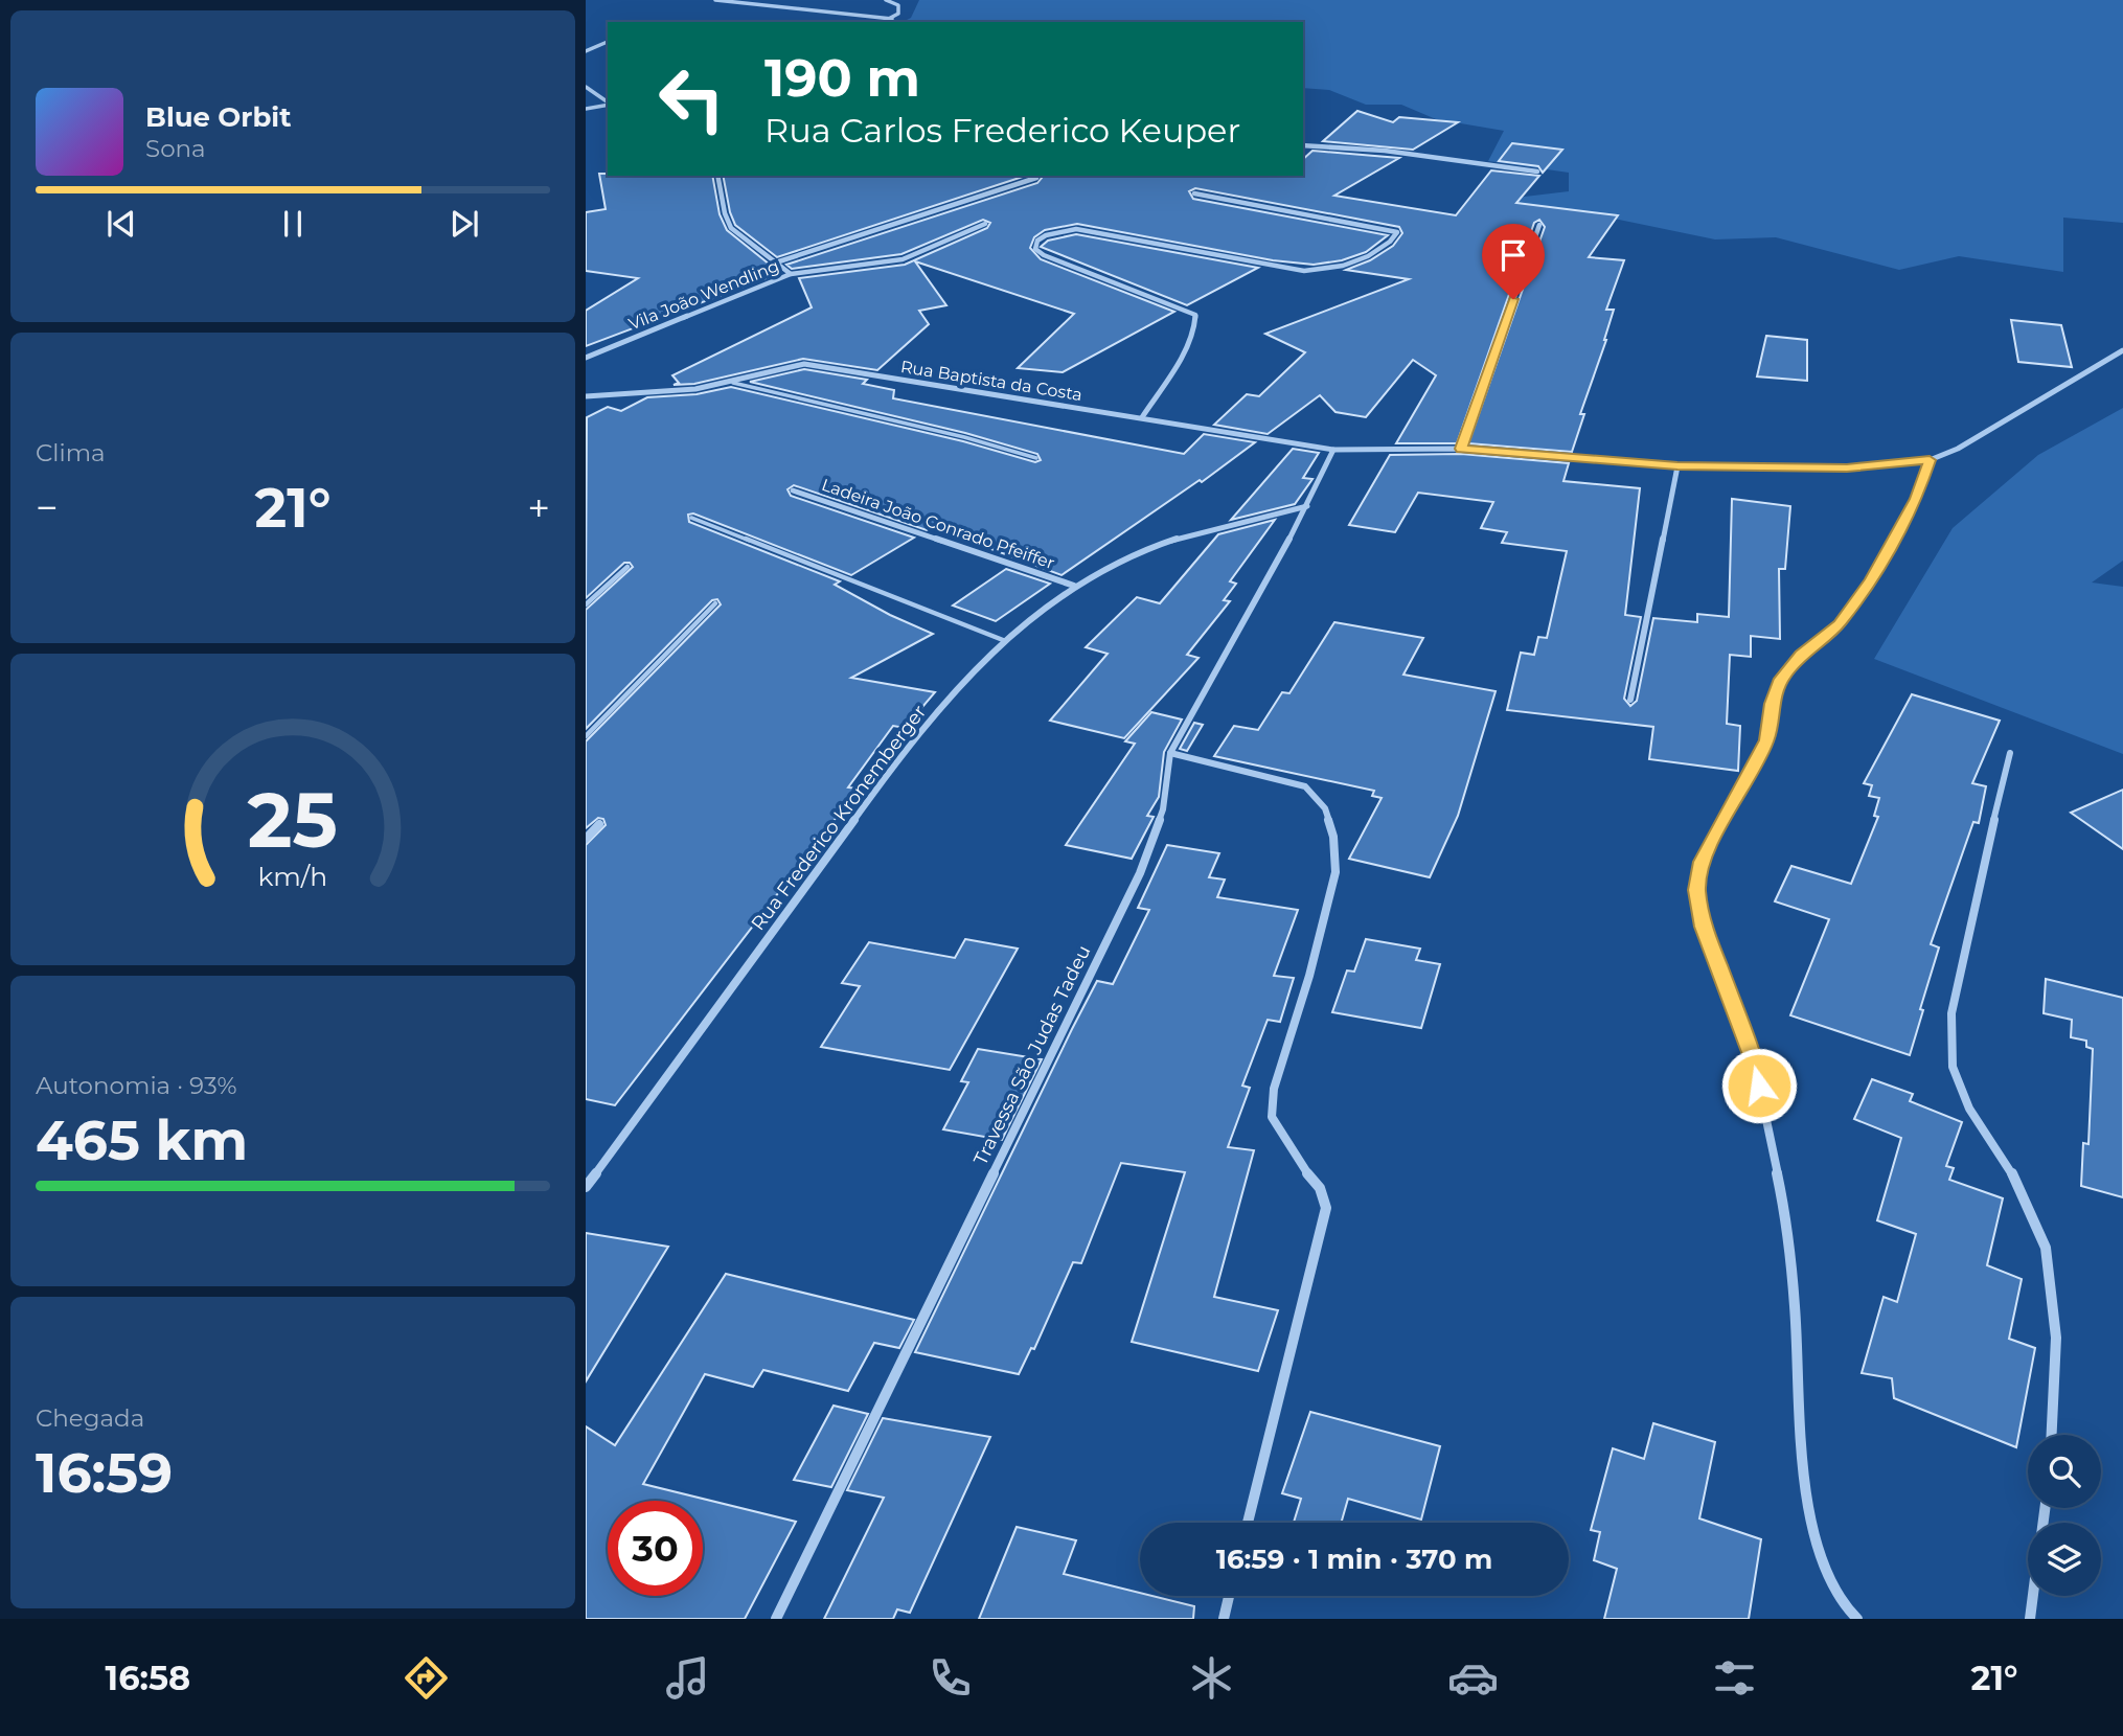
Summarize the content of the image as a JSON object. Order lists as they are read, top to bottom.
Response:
{
  "streets": {
    "street": [
      "Vila João Wendling",
      "Rua Baptista da Costa",
      "Ladeira João Conrado Pfeiffer",
      "Rua Frederico Kronemberger",
      "Travessa São Judas Tadeu"
    ]
  },
  "crossings": [
    ["Ladeira João Conrado Pfeiffer", "Rua Frederico Kronemberger"],
    ["Rua Frederico Kronemberger", "Travessa São Judas Tadeu"]
  ],
  "page": {
    "turn": ["190 m", "Rua Carlos Frederico Keuper"],
    "song": ["Blue Orbit", "Sona"],
    "tile": [
      "Clima",
      ["Autonomia · 93%", "465 km"],
      ["Chegada", "16:59"]
    ],
    "heat": ["−", "21°", "+"],
    "limit": "30",
    "trip": "16:59 · 1 min · 370 m",
    "tabs": ["16:58", "21°"],
    "gauge": ["25", "km/h"]
  }
}
